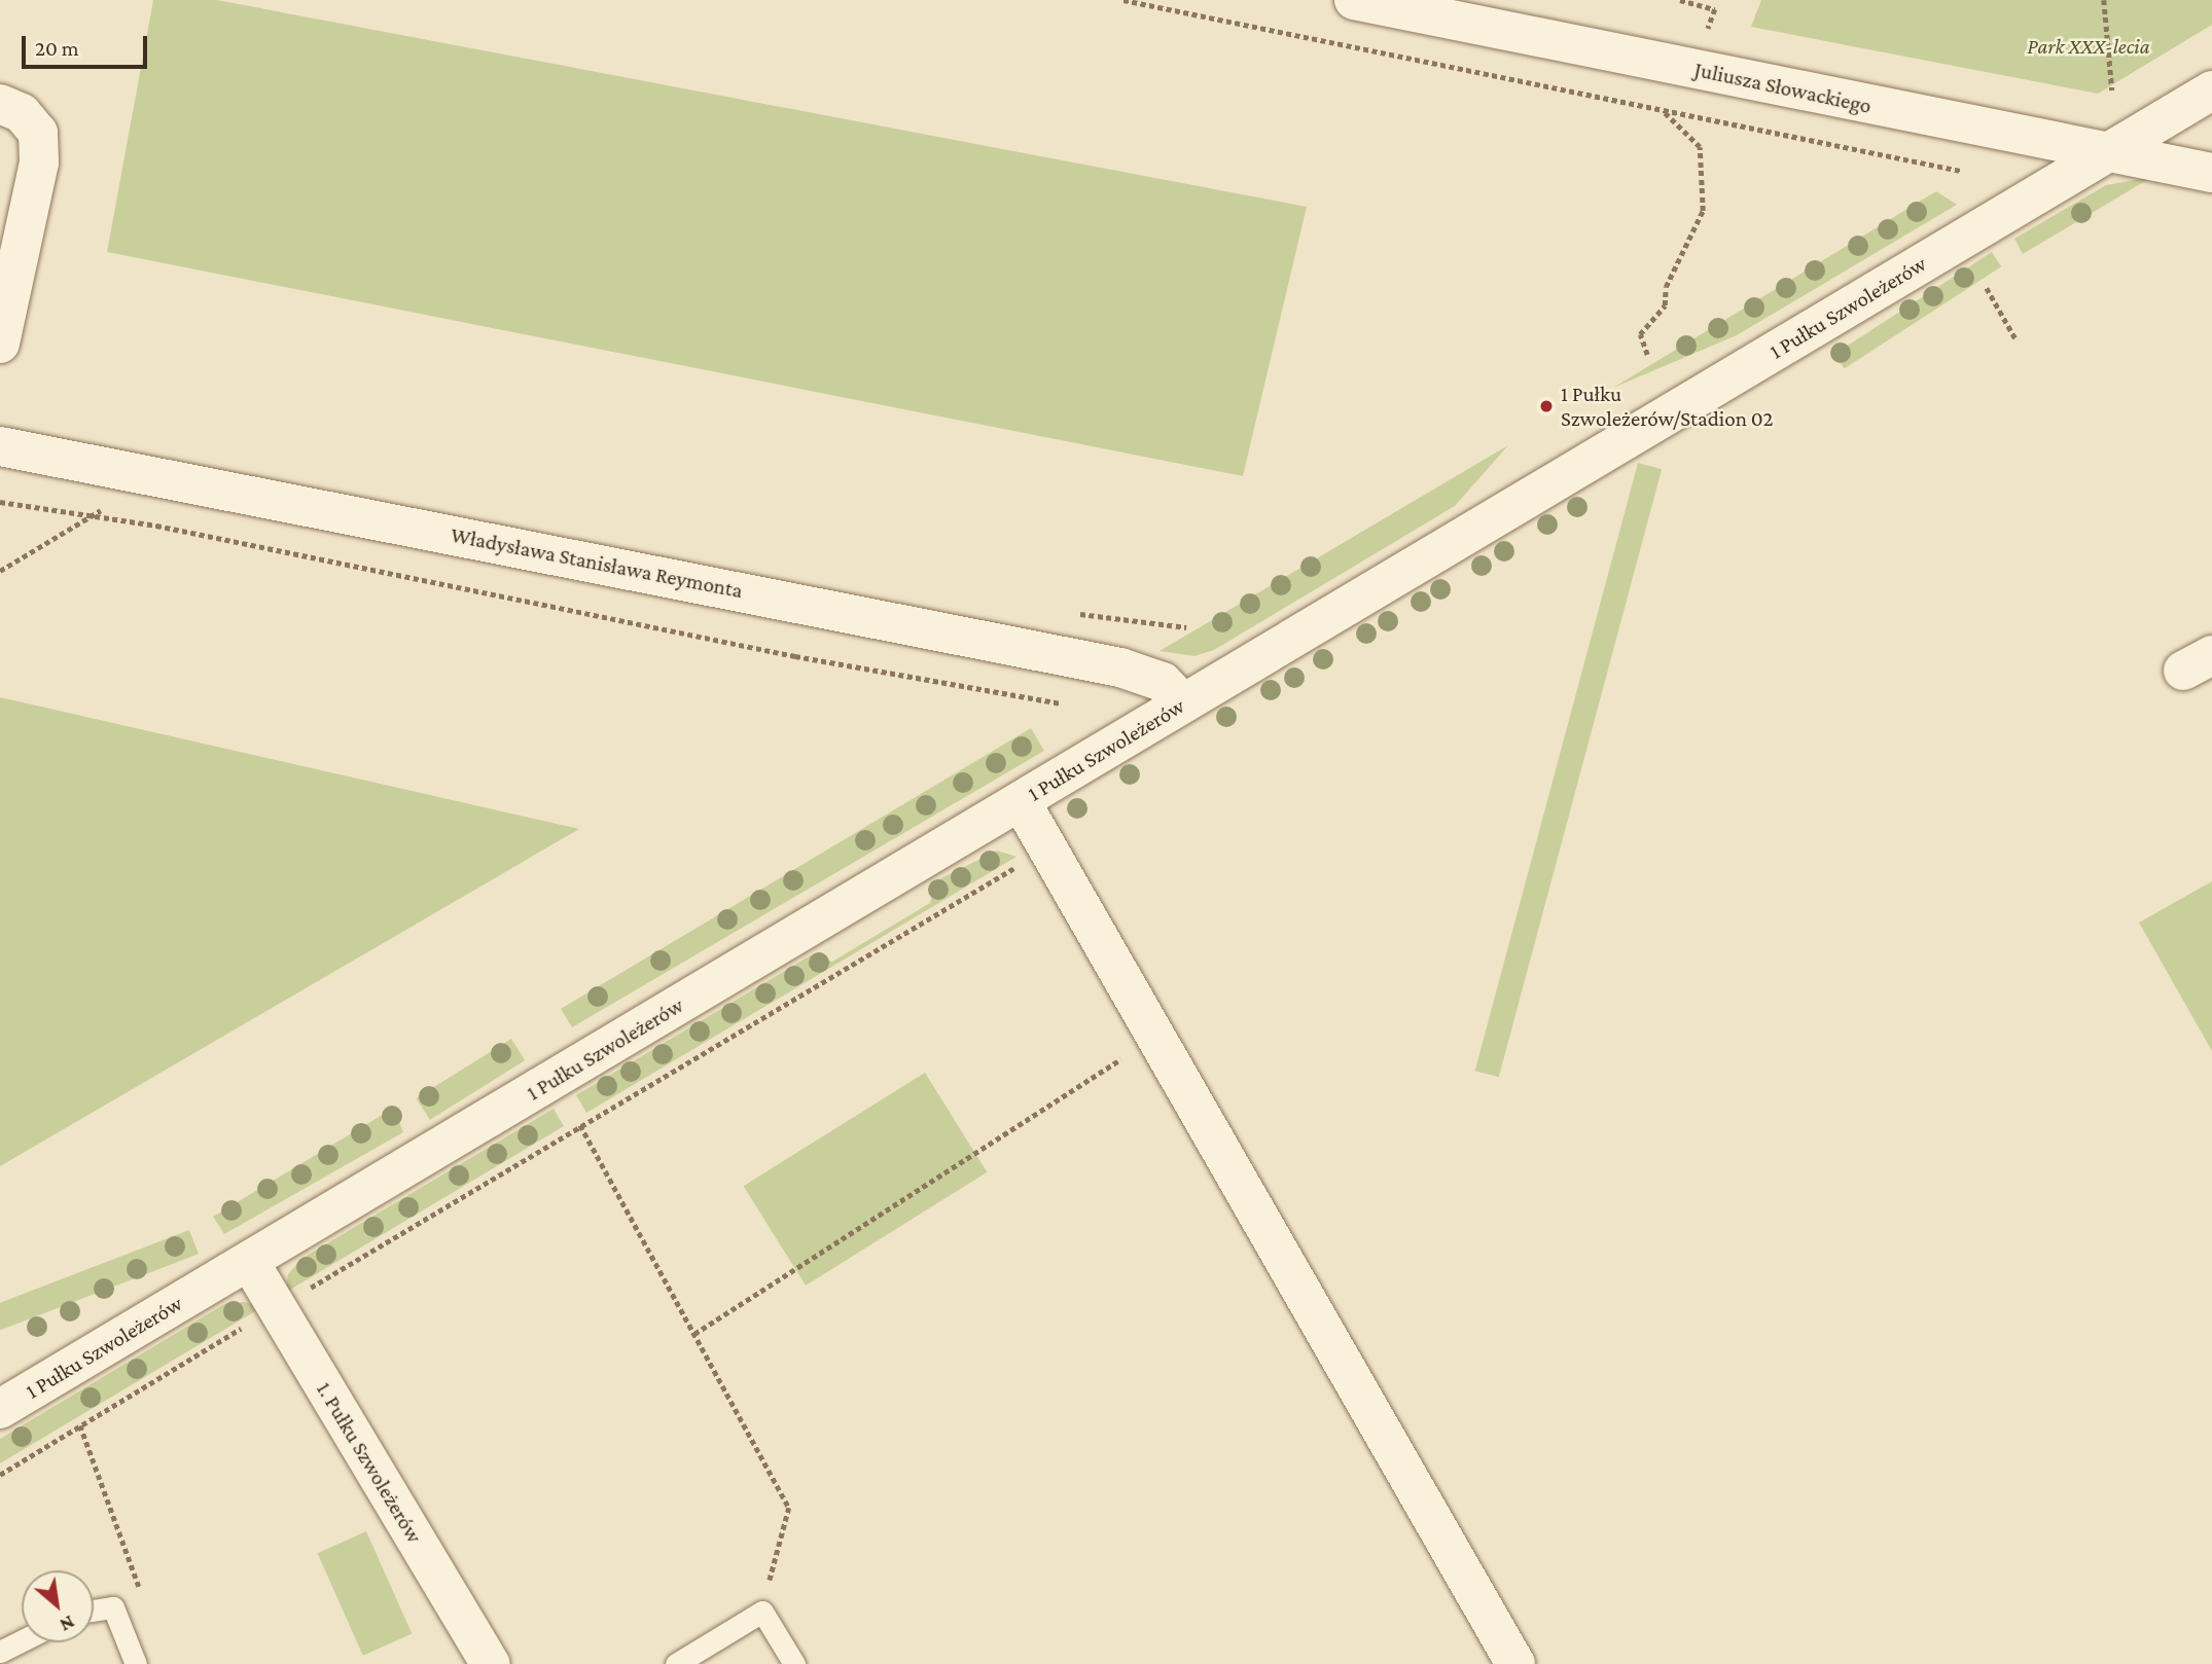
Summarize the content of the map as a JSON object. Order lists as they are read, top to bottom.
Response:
{
  "streets": {
    "street": [
      "Juliusza Słowackiego",
      "1 Pułku Szwoleżerów",
      "Władysława Stanisława Reymonta",
      "1. Pułku Szwoleżerów"
    ]
  },
  "crossings": [
    ["Juliusza Słowackiego", "1 Pułku Szwoleżerów"],
    ["1 Pułku Szwoleżerów", "Władysława Stanisława Reymonta"],
    ["1 Pułku Szwoleżerów", "1. Pułku Szwoleżerów"]
  ],
  "parks": ["Park XXX-lecia"],
  "places": ["1 Pułku Szwoleżerów/Stadion 02"],
  "scale_bar": "20 m",
  "north": "bottom right"
}
